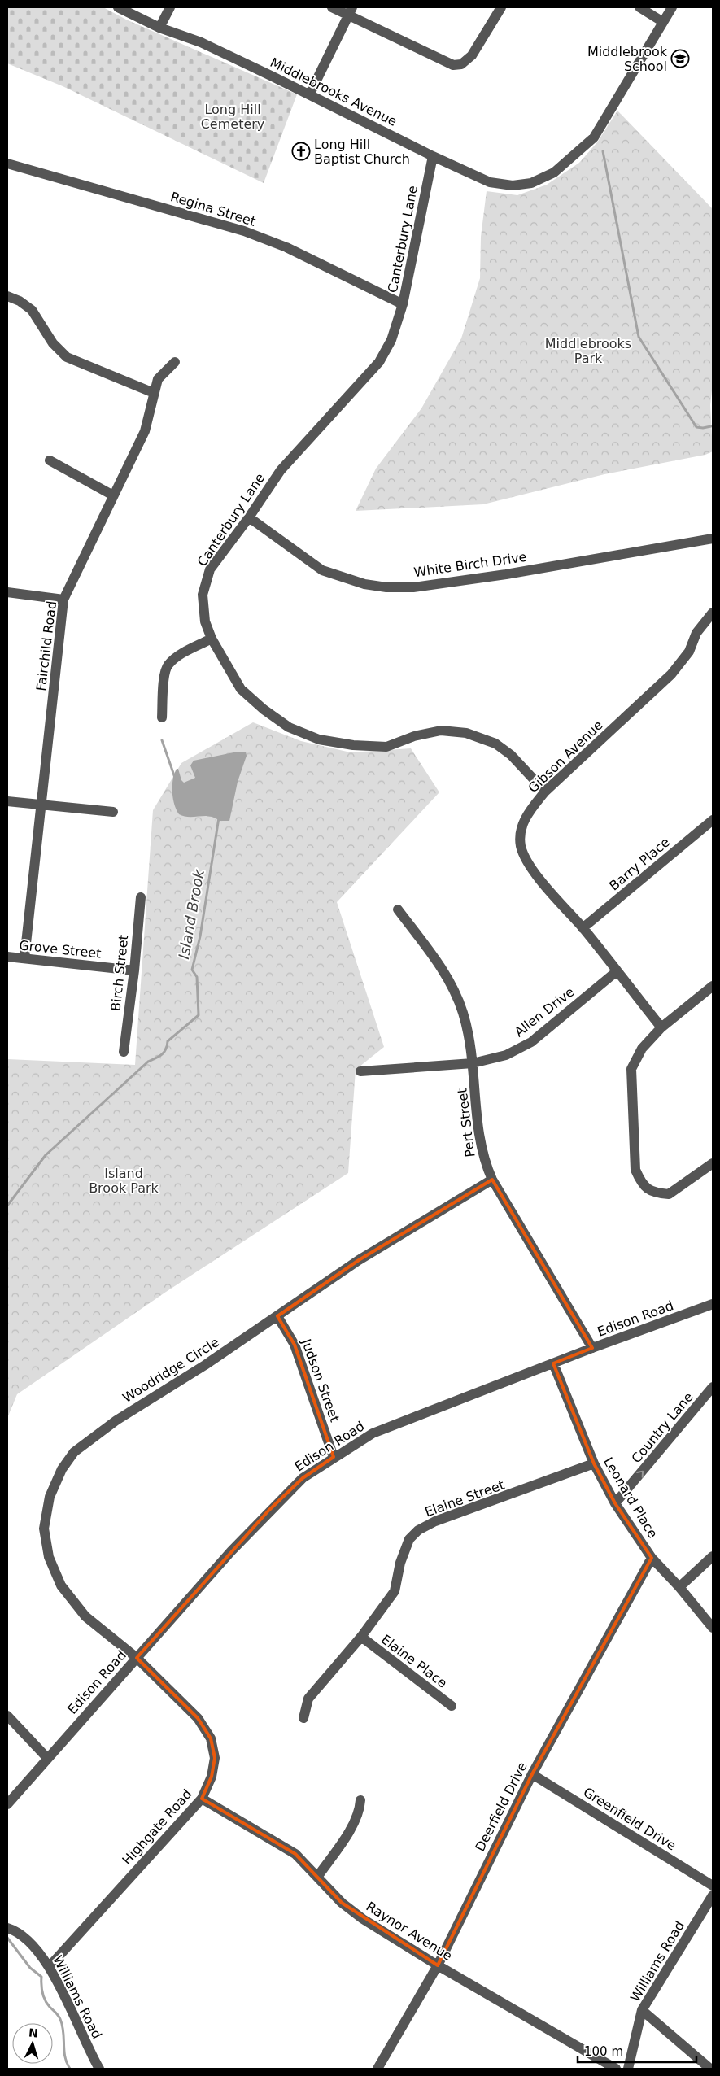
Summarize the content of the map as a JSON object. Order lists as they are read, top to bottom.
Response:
{
  "streets": {
    "street": [
      "Middlebrooks Avenue",
      "Regina Street",
      "Canterbury Lane",
      "White Birch Drive",
      "Fairchild Road",
      "Gibson Avenue",
      "Barry Place",
      "Grove Street",
      "Birch Street",
      "Allen Drive",
      "Pert Street",
      "Edison Road",
      "Woodridge Circle",
      "Judson Street",
      "Country Lane",
      "Leonard Place",
      "Elaine Street",
      "Elaine Place",
      "Deerfield Drive",
      "Greenfield Drive",
      "Highgate Road",
      "Raynor Avenue",
      "Williams Road"
    ]
  },
  "crossings": [
    ["Middlebrooks Avenue", "Canterbury Lane"],
    ["Regina Street", "Canterbury Lane"],
    ["Canterbury Lane", "White Birch Drive"],
    ["Canterbury Lane", "Gibson Avenue"],
    ["Fairchild Road", "Grove Street"],
    ["Gibson Avenue", "Barry Place"],
    ["Gibson Avenue", "Allen Drive"],
    ["Grove Street", "Birch Street"],
    ["Allen Drive", "Pert Street"],
    ["Pert Street", "Edison Road"],
    ["Pert Street", "Woodridge Circle"],
    ["Edison Road", "Woodridge Circle"],
    ["Edison Road", "Judson Street"],
    ["Edison Road", "Leonard Place"],
    ["Edison Road", "Highgate Road"],
    ["Woodridge Circle", "Judson Street"],
    ["Woodridge Circle", "Highgate Road"],
    ["Country Lane", "Leonard Place"],
    ["Leonard Place", "Elaine Street"],
    ["Leonard Place", "Deerfield Drive"],
    ["Elaine Street", "Elaine Place"],
    ["Deerfield Drive", "Greenfield Drive"],
    ["Deerfield Drive", "Raynor Avenue"],
    ["Highgate Road", "Raynor Avenue"],
    ["Highgate Road", "Williams Road"]
  ],
  "one_way": ["Country Lane"],
  "water": ["Island Brook"],
  "parks": ["Long Hill Cemetery", "Middlebrooks Park", "Island Brook Park"],
  "places": {
    "school or university": ["Middlebrook School"],
    "church": ["Long Hill Baptist Church"]
  },
  "scale_bar": "100 m",
  "north": "top"
}
